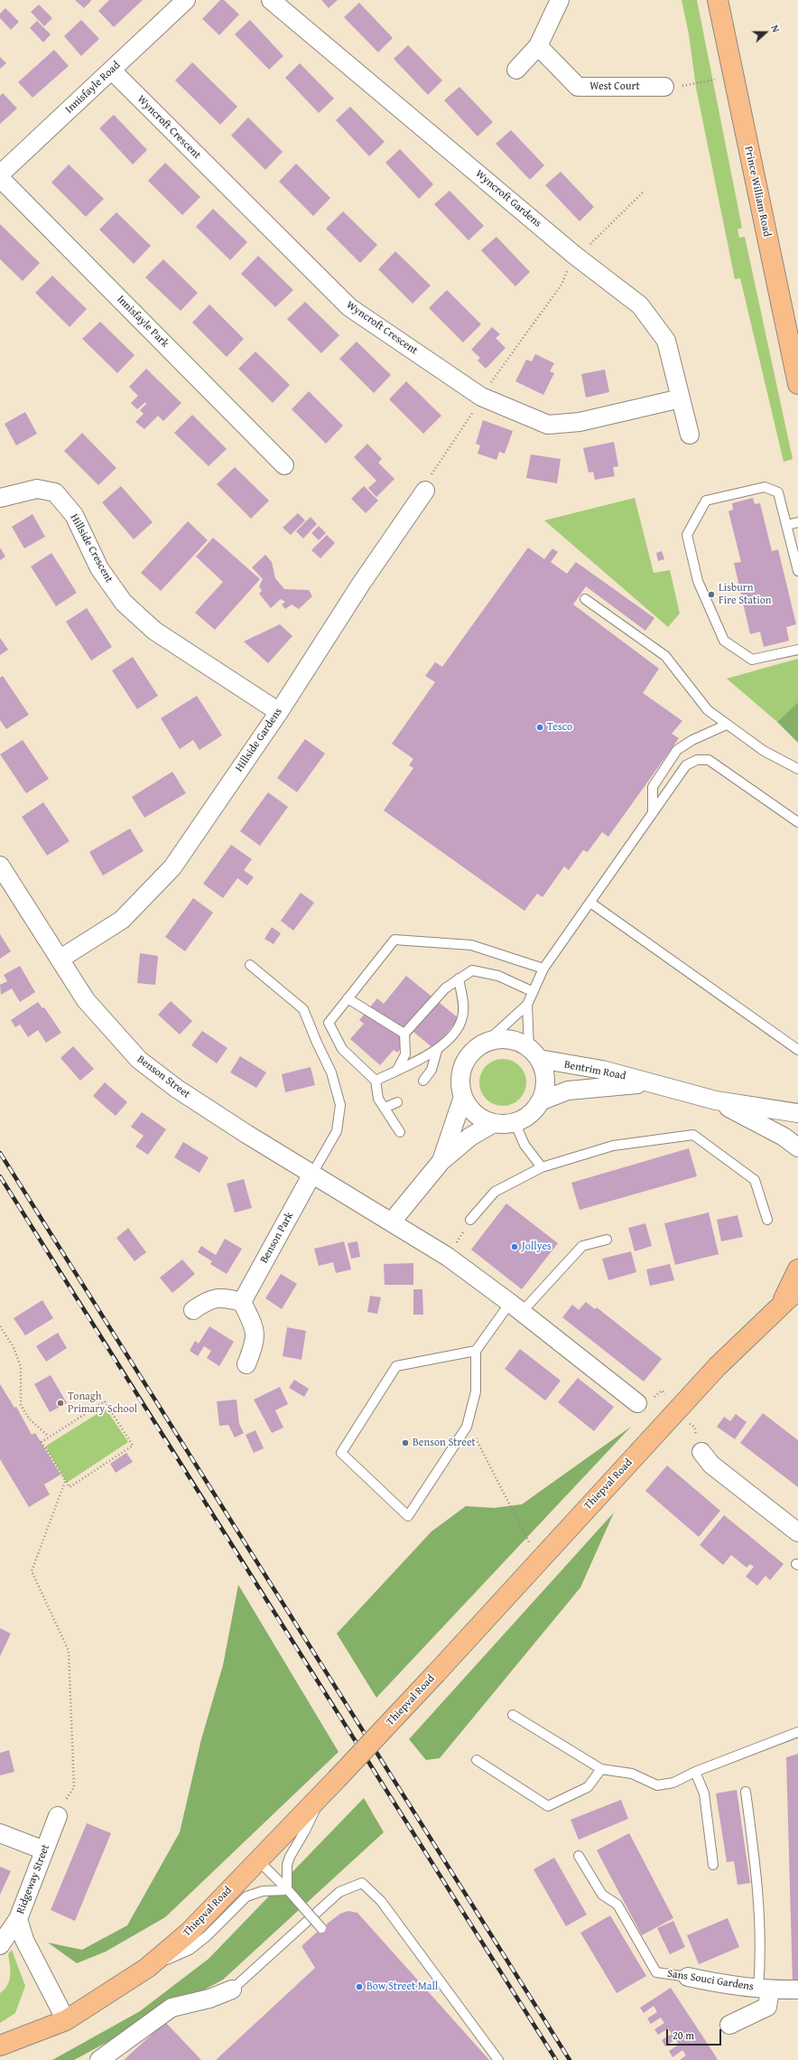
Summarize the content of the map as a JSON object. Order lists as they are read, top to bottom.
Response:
{
  "streets": {
    "main road": ["Prince William Road", "Thiepval Road"],
    "street": [
      "West Court",
      "Innisfayle Road",
      "Wyncroft Crescent",
      "Wyncroft Gardens",
      "Innisfayle Park",
      "Hillside Crescent",
      "Hillside Gardens",
      "Bentrim Road",
      "Benson Street",
      "Benson Park",
      "Ridgeway Street",
      "Sans Souci Gardens"
    ]
  },
  "crossings": [
    ["Innisfayle Road", "Wyncroft Crescent"],
    ["Wyncroft Crescent", "Wyncroft Gardens"],
    ["Hillside Crescent", "Hillside Gardens"],
    ["Hillside Gardens", "Benson Street"],
    ["Benson Street", "Benson Park"],
    ["Thiepval Road", "Ridgeway Street"]
  ],
  "places": [
    "Lisburn Fire Station",
    "Tesco",
    "Jollyes",
    "Tonagh Primary School",
    "Benson Street",
    "Bow Street Mall"
  ],
  "scale_bar": "20 m",
  "north": "right"
}
